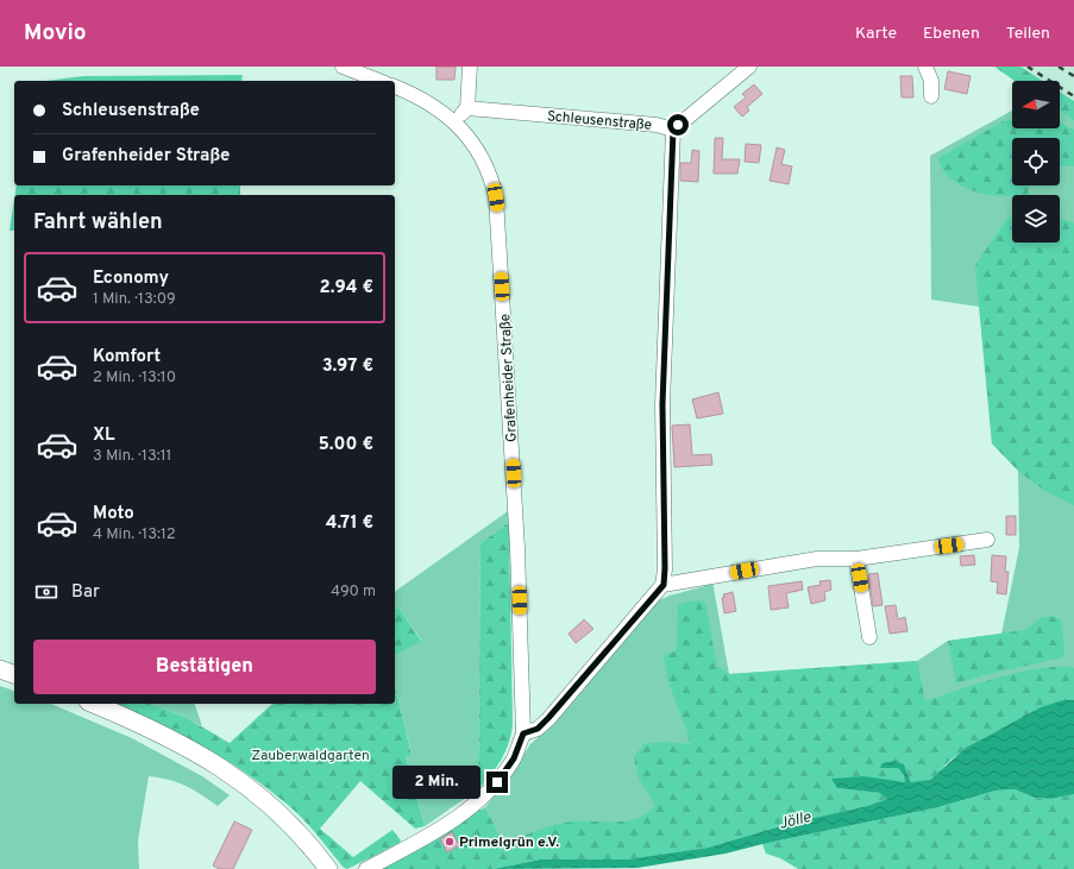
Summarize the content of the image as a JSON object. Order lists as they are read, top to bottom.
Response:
{
  "streets": {
    "street": ["Schleusenstraße", "Grafenheider Straße"]
  },
  "water": ["Jölle"],
  "parks": ["Zauberwaldgarten"],
  "places": ["Primelgrün e.V."],
  "north": "left",
  "page": {
    "header": "Movio",
    "nav": ["Karte", "Ebenen", "Teilen"],
    "banner": ["Schleusenstraße", "Grafenheider Straße"],
    "heading": "Fahrt wählen",
    "list": [
      {
        "name": "Economy",
        "note": "1 Min. · 13:09",
        "value": "2.94 €"
      },
      {
        "name": "Komfort",
        "note": "2 Min. · 13:10",
        "value": "3.97 €"
      },
      {
        "name": "XL",
        "note": "3 Min. · 13:11",
        "value": "5.00 €"
      },
      {
        "name": "Moto",
        "note": "4 Min. · 13:12",
        "value": "4.71 €"
      }
    ],
    "pay": ["Bar", "490 m"],
    "buttons": "Bestätigen",
    "bubble": "2 Min."
  }
}
